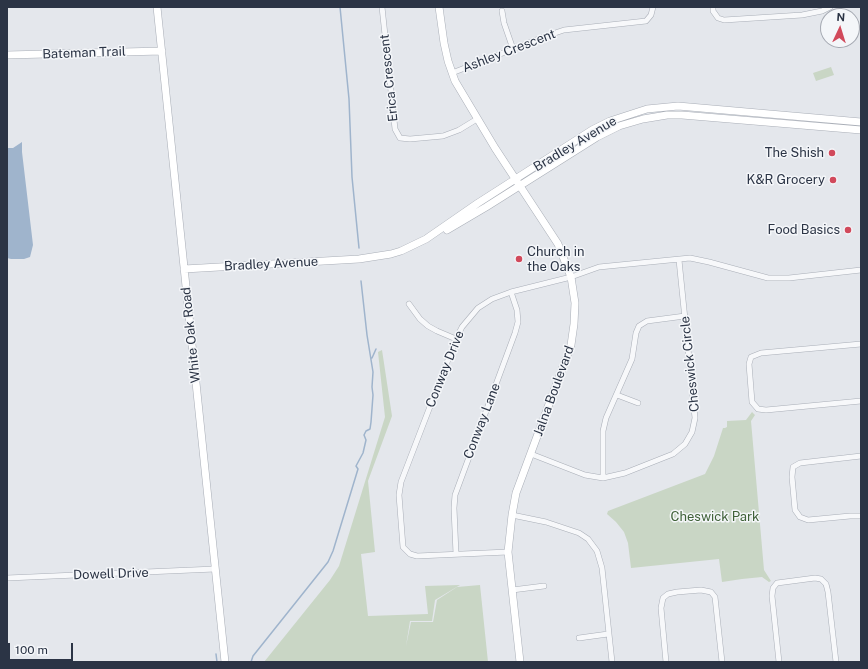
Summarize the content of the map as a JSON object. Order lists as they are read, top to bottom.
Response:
{
  "streets": {
    "street": [
      "Ashley Crescent",
      "Bateman Trail",
      "Erica Crescent",
      "Bradley Avenue",
      "White Oak Road",
      "Cheswick Circle",
      "Conway Drive",
      "Jalna Boulevard",
      "Conway Lane",
      "Dowell Drive"
    ]
  },
  "crossings": [
    ["Ashley Crescent", "Jalna Boulevard"],
    ["Bateman Trail", "White Oak Road"],
    ["Erica Crescent", "Jalna Boulevard"],
    ["Bradley Avenue", "White Oak Road"],
    ["Bradley Avenue", "Jalna Boulevard"],
    ["White Oak Road", "Dowell Drive"],
    ["Cheswick Circle", "Conway Drive"],
    ["Cheswick Circle", "Jalna Boulevard"],
    ["Conway Drive", "Jalna Boulevard"],
    ["Conway Drive", "Conway Lane"]
  ],
  "parks": ["Cheswick Park"],
  "places": [
    "The Shish",
    "K&R Grocery",
    "Food Basics",
    "Church in the Oaks"
  ],
  "scale_bar": "100 m",
  "north": "top"
}
